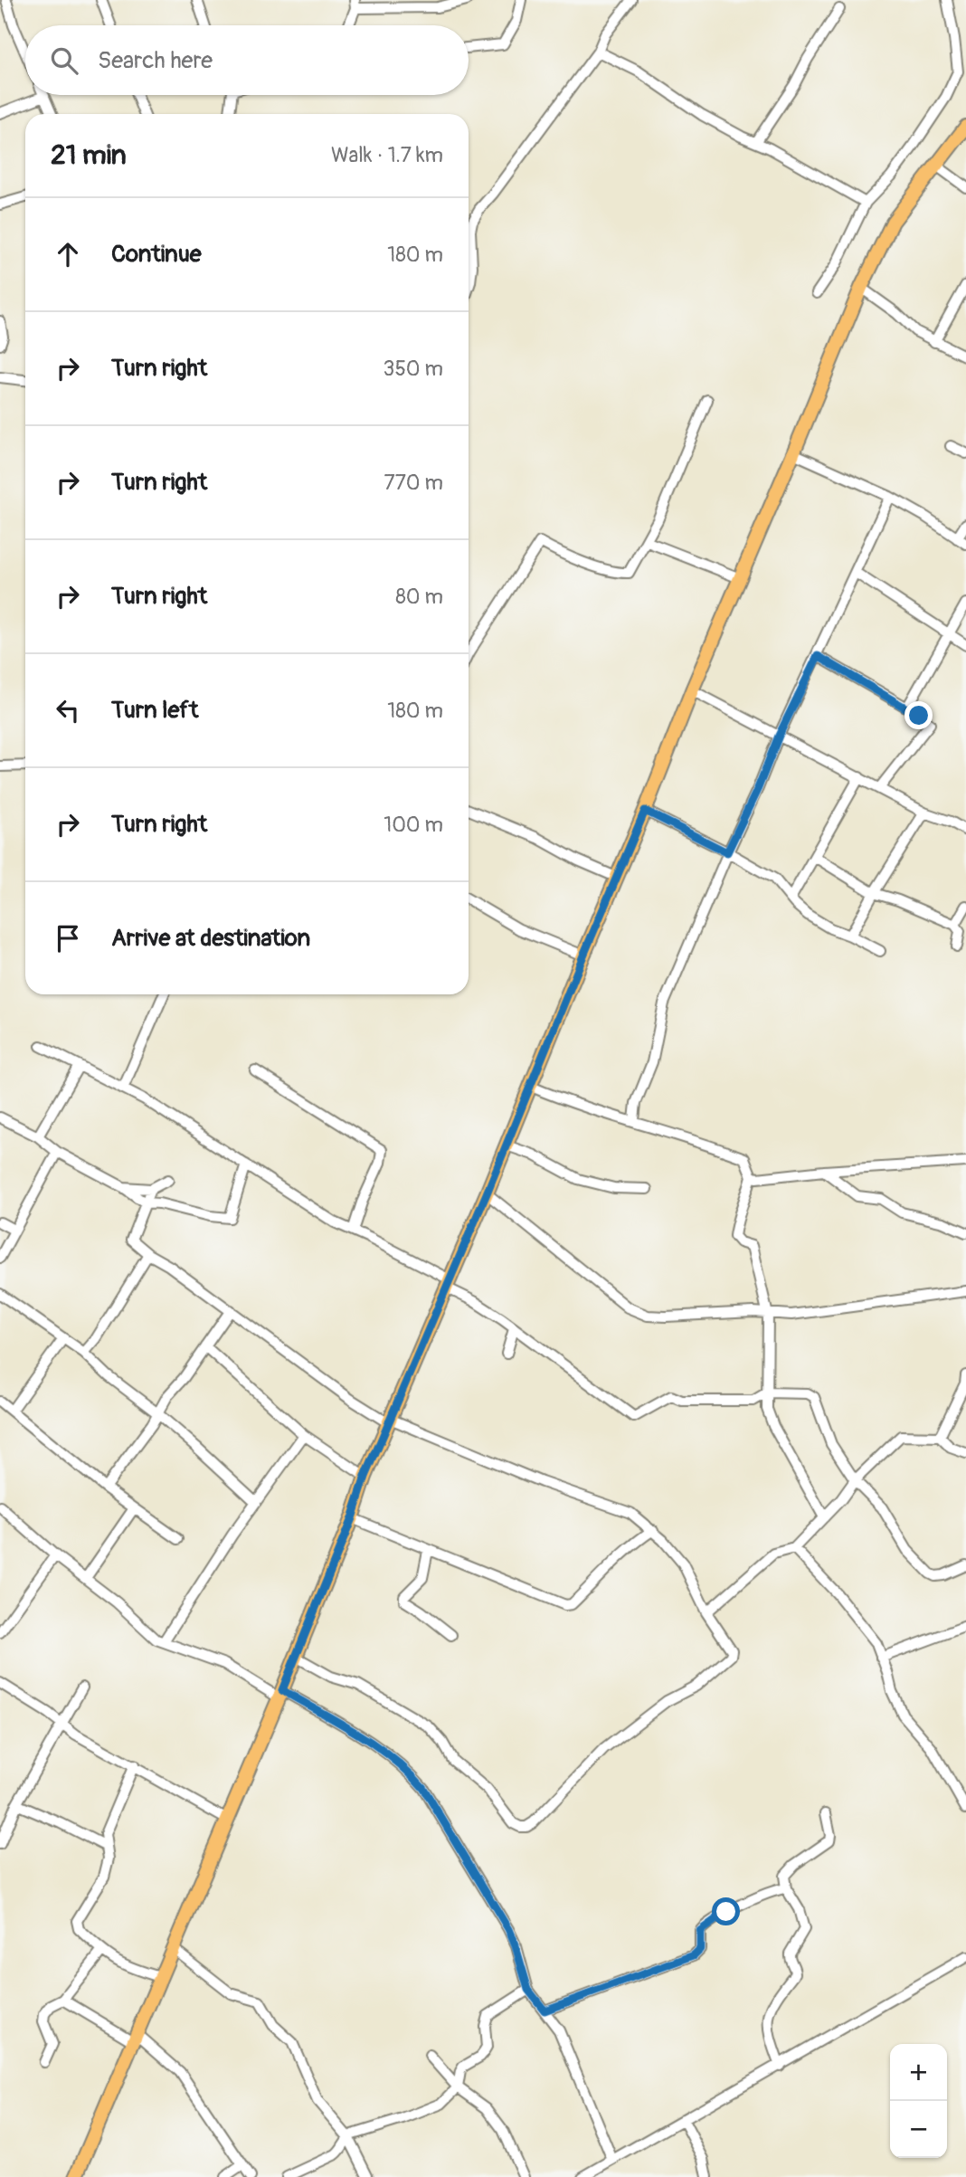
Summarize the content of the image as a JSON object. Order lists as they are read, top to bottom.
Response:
{
  "page": {
    "search": "Search here",
    "heading": ["21 min", "Walk · 1.7 km"],
    "list": [
      ["Continue", "180 m"],
      ["Turn right", "350 m"],
      ["Turn right", "770 m"],
      ["Turn right", "80 m"],
      ["Turn left", "180 m"],
      ["Turn right", "100 m"],
      "Arrive at destination"
    ],
    "map_buttons": ["+", "−"]
  }
}
